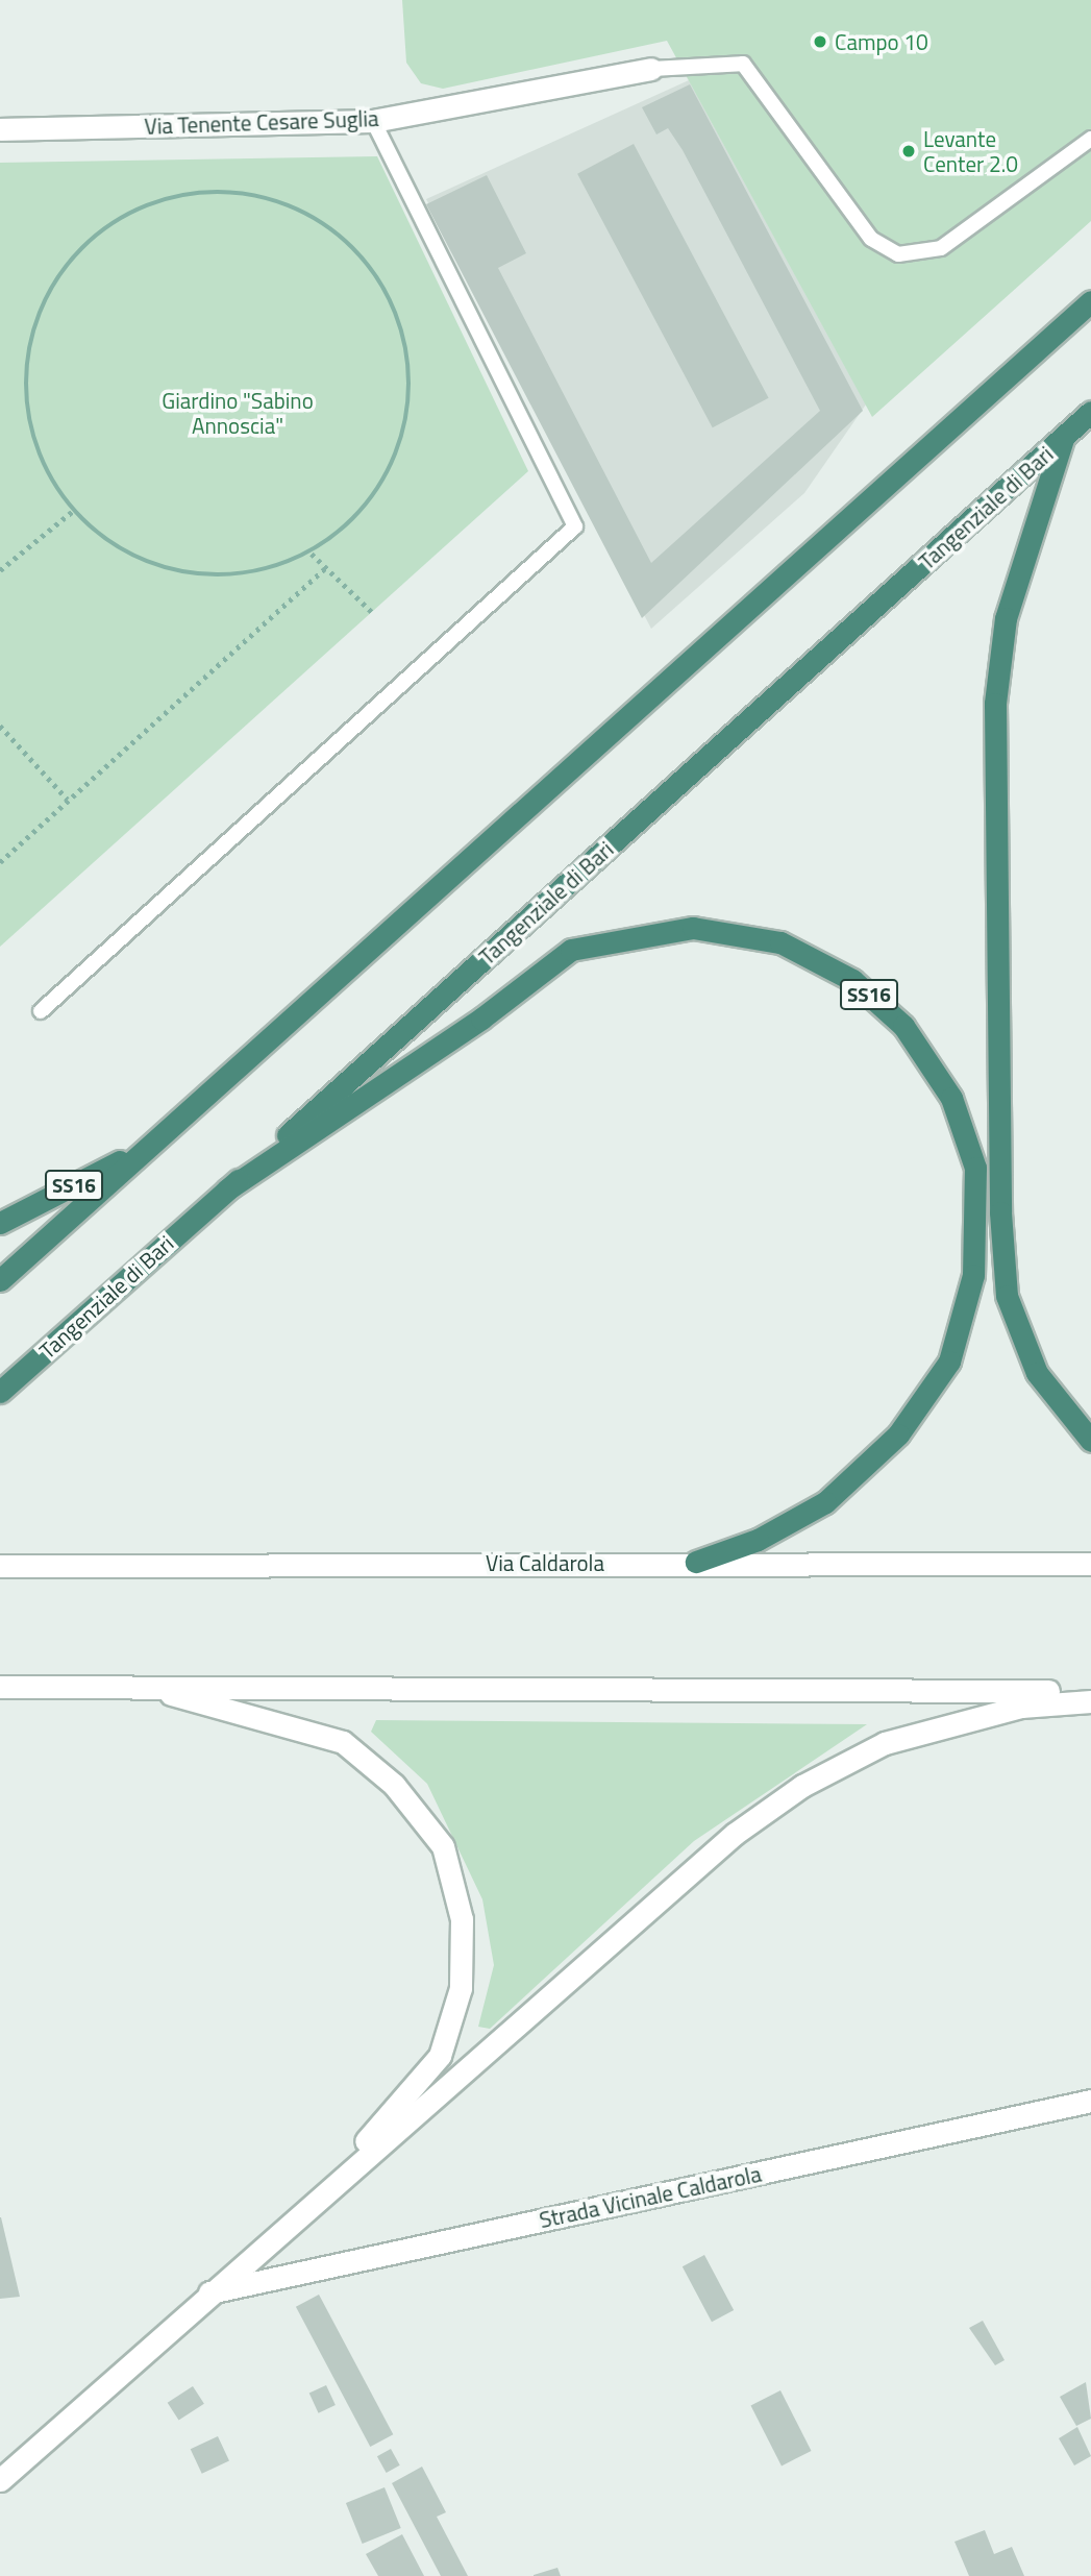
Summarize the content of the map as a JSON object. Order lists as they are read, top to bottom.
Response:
{
  "streets": {
    "highway": ["Tangenziale di Bari", "SS16"],
    "street": ["Via Tenente Cesare Suglia", "Via Caldarola", "Strada Vicinale Caldarola"]
  },
  "crossings": [
    ["Tangenziale di Bari", "SS16"],
    ["SS16", "Via Caldarola"]
  ],
  "parks": ["Giardino \"Sabino Annoscia\""],
  "places": ["Campo 10", "Levante Center 2.0"]
}
